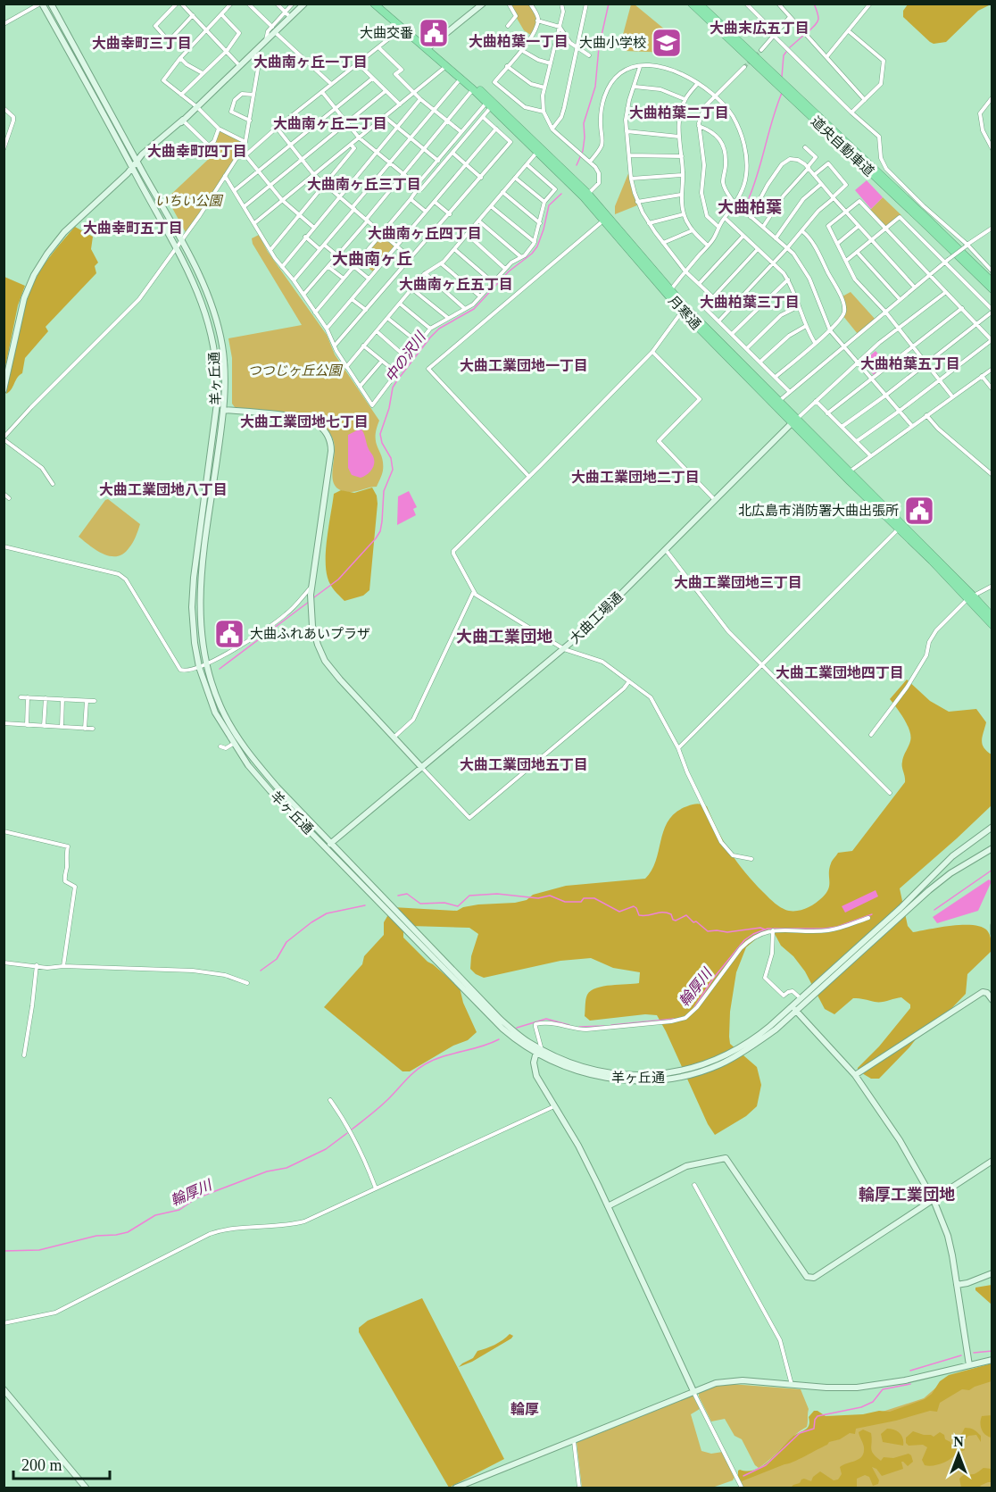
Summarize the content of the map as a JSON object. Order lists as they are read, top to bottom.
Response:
{
  "streets": {
    "highway": ["道央自動車道", "月寒通"],
    "main road": ["羊ヶ丘通", "大曲工場通"]
  },
  "crossings": [
    ["月寒通", "大曲工場通"],
    ["羊ヶ丘通", "大曲工場通"]
  ],
  "districts": [
    "大曲末広五丁目",
    "大曲柏葉一丁目",
    "大曲幸町三丁目",
    "大曲南ヶ丘一丁目",
    "大曲柏葉二丁目",
    "大曲南ヶ丘二丁目",
    "大曲幸町四丁目",
    "大曲南ヶ丘三丁目",
    "大曲柏葉",
    "大曲幸町五丁目",
    "大曲南ヶ丘四丁目",
    "大曲南ヶ丘",
    "大曲南ヶ丘五丁目",
    "大曲柏葉三丁目",
    "大曲柏葉五丁目",
    "大曲工業団地一丁目",
    "大曲工業団地七丁目",
    "大曲工業団地二丁目",
    "大曲工業団地八丁目",
    "大曲工業団地三丁目",
    "大曲工業団地",
    "大曲工業団地四丁目",
    "大曲工業団地五丁目",
    "輪厚工業団地",
    "輪厚"
  ],
  "water": ["中の沢川", "輪厚川"],
  "parks": ["いちい公園", "つつじヶ丘公園"],
  "places": {
    "public building": ["大曲交番", "北広島市消防署大曲出張所", "大曲ふれあいプラザ"],
    "school or university": ["大曲小学校"]
  },
  "scale_bar": "200 m",
  "north": "top"
}
